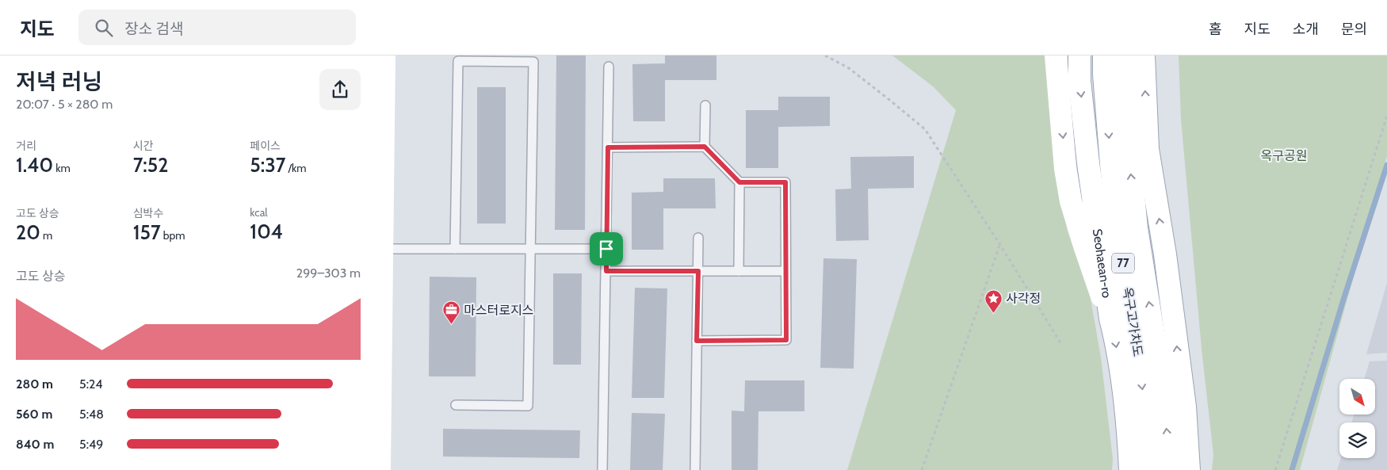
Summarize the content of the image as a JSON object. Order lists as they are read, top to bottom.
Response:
{
  "streets": {
    "main road": ["Seohaean-ro", "77", "옥구고가차도"]
  },
  "parks": ["옥구공원"],
  "places": {
    "place": ["사각정"],
    "office": ["마스터로지스"]
  },
  "north": "bottom right",
  "page": {
    "header": "지도",
    "search": "장소 검색",
    "nav": [
      "홈",
      "지도",
      "소개",
      "문의"
    ],
    "heading": ["저녁 러닝", "20:07 · 5 × 280 m"],
    "stats": [
      ["거리", "1.40 km"],
      ["시간", "7:52"],
      ["페이스", "5:37 /km"],
      ["고도 상승", "20 m"],
      ["심박수", "157 bpm"],
      ["kcal", "104"]
    ],
    "chart": ["고도 상승", "299–303 m"],
    "list": [
      {
        "name": "280 m",
        "note": "5:24"
      },
      {
        "name": "560 m",
        "note": "5:48"
      },
      {
        "name": "840 m",
        "note": "5:49"
      }
    ]
  }
}
